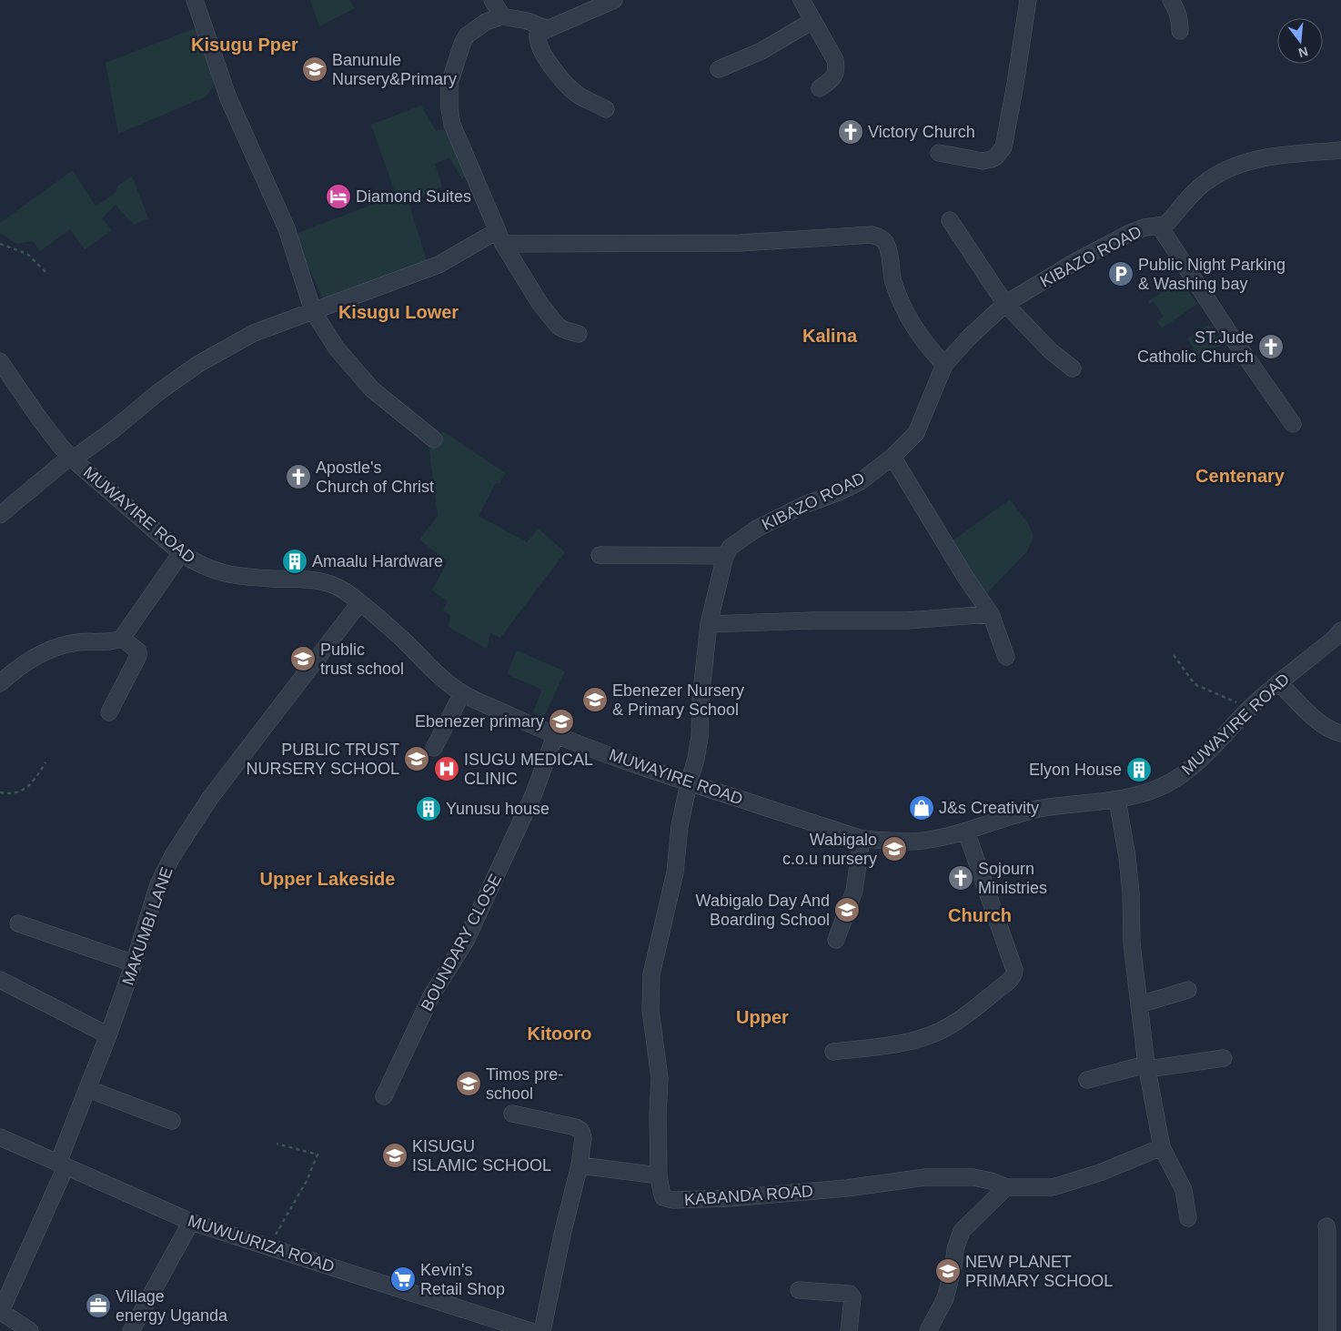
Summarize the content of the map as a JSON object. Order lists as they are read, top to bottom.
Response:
{
  "streets": {
    "street": [
      "KIBAZO ROAD",
      "MUWAYIRE ROAD",
      "MAKUMBI LANE",
      "BOUNDARY CLOSE",
      "KABANDA ROAD",
      "MUWUURIZA ROAD"
    ]
  },
  "crossings": [
    ["MUWAYIRE ROAD", "MAKUMBI LANE"],
    ["MUWAYIRE ROAD", "BOUNDARY CLOSE"],
    ["MUWAYIRE ROAD", "KABANDA ROAD"],
    ["MAKUMBI LANE", "MUWUURIZA ROAD"]
  ],
  "districts": [
    "Kisugu Pper",
    "Kisugu Lower",
    "Kalina",
    "Centenary",
    "Upper Lakeside",
    "Church",
    "Upper",
    "Kitooro"
  ],
  "places": {
    "school or university": [
      "Banunule Nursery&Primary",
      "Public trust school",
      "Ebenezer Nursery & Primary School",
      "Ebenezer primary",
      "PUBLIC TRUST NURSERY SCHOOL",
      "Wabigalo c.o.u nursery",
      "Wabigalo Day And Boarding School",
      "Timos pre- school",
      "KISUGU ISLAMIC SCHOOL",
      "NEW PLANET PRIMARY SCHOOL"
    ],
    "church": [
      "Victory Church",
      "ST.Jude Catholic Church",
      "Apostle's Church of Christ",
      "Sojourn Ministries"
    ],
    "hotel": ["Diamond Suites"],
    "parking": ["Public Night Parking & Washing bay"],
    "building": ["Amaalu Hardware", "Elyon House", "Yunusu house"],
    "hospital": ["ISUGU MEDICAL CLINIC"],
    "shop": ["J&s Creativity"],
    "supermarket": ["Kevin's Retail Shop"],
    "office": ["Village energy Uganda"]
  },
  "north": "bottom"
}
